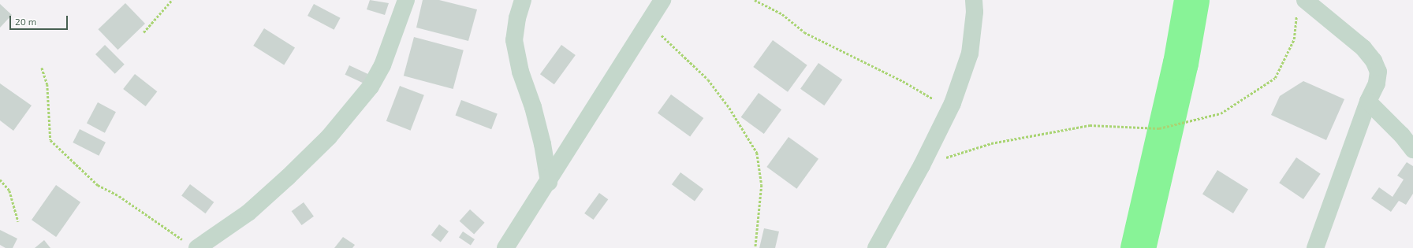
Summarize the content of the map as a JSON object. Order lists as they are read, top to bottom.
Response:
{
  "scale_bar": "20 m"
}
